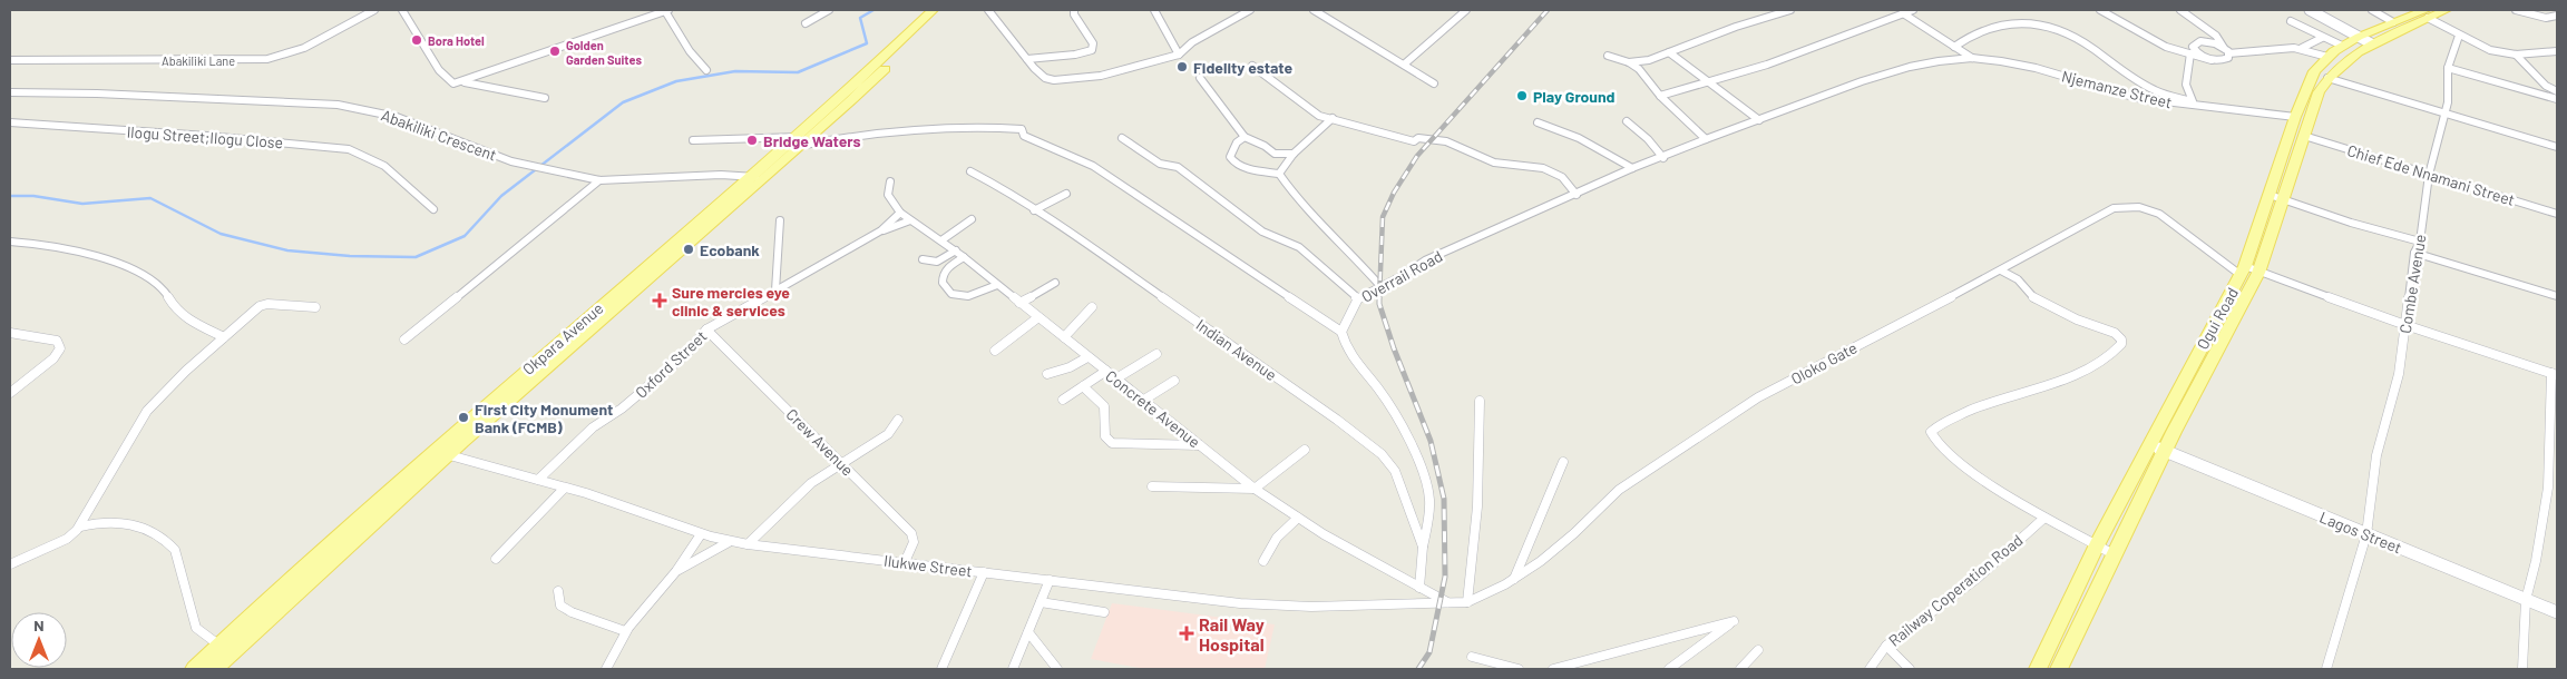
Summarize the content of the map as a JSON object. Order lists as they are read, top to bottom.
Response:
{
  "streets": {
    "main road": ["Ogui Road", "Okpara Avenue"],
    "street": [
      "Abakiliki Lane",
      "Njemanze Street",
      "Abakiliki Crescent",
      "Ilogu Street;Ilogu Close",
      "Chief Ede Nnamani Street",
      "Overrail Road",
      "Combe Avenue",
      "Indian Avenue",
      "Oloko Gate",
      "Oxford Street",
      "Concrete Avenue",
      "Crew Avenue",
      "Lagos Street",
      "Ilukwe Street",
      "Railway Coperation Road"
    ]
  },
  "crossings": [
    ["Njemanze Street", "Overrail Road"],
    ["Njemanze Street", "Ogui Road"],
    ["Abakiliki Crescent", "Okpara Avenue"],
    ["Chief Ede Nnamani Street", "Combe Avenue"],
    ["Chief Ede Nnamani Street", "Ogui Road"],
    ["Combe Avenue", "Oloko Gate"],
    ["Combe Avenue", "Lagos Street"],
    ["Ogui Road", "Oloko Gate"],
    ["Ogui Road", "Lagos Street"],
    ["Okpara Avenue", "Ilukwe Street"],
    ["Indian Avenue", "Concrete Avenue"],
    ["Oloko Gate", "Concrete Avenue"],
    ["Oloko Gate", "Ilukwe Street"],
    ["Oxford Street", "Concrete Avenue"],
    ["Oxford Street", "Crew Avenue"],
    ["Oxford Street", "Ilukwe Street"],
    ["Crew Avenue", "Ilukwe Street"]
  ],
  "places": {
    "other": [
      "Bora Hotel",
      "Golden Garden Suites",
      "Fidelity estate",
      "Play Ground",
      "Bridge Waters",
      "Ecobank",
      "First City Monument Bank (FCMB)"
    ],
    "health": ["Sure mercies eye clinic & services", "Rail Way Hospital"]
  },
  "north": "top"
}
